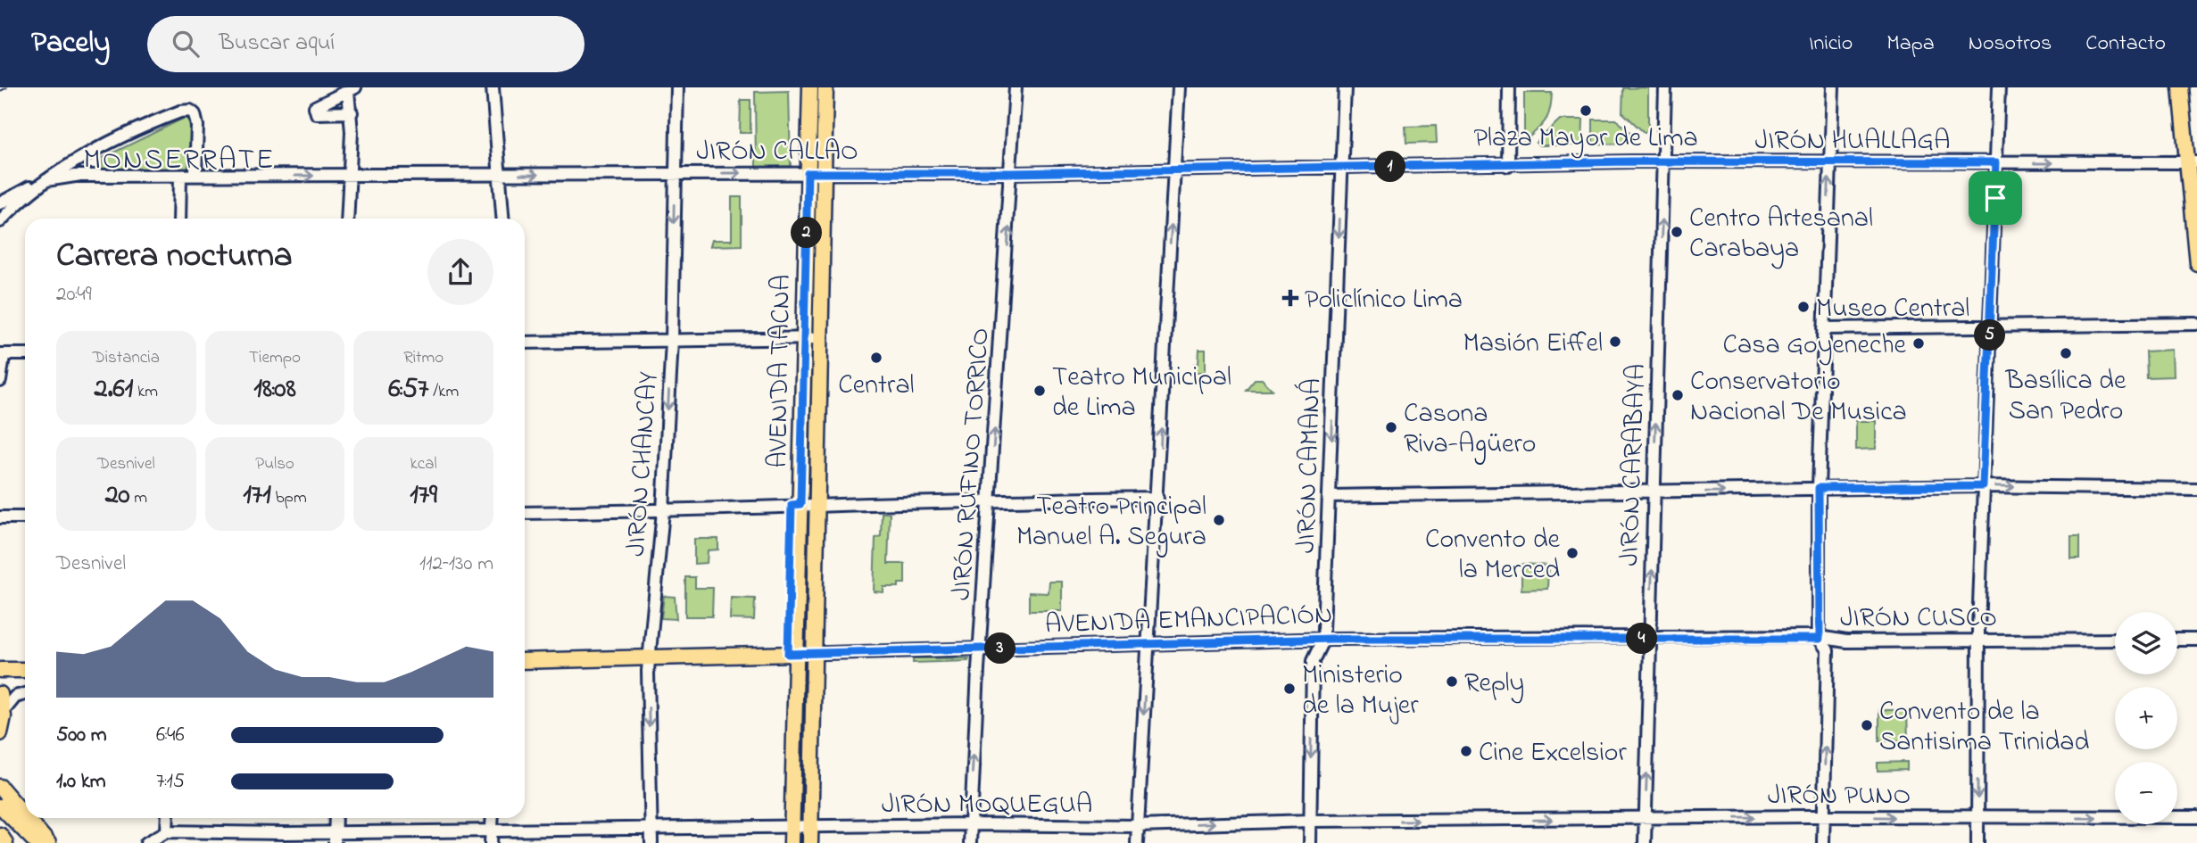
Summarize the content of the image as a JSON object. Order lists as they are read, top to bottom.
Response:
{
  "streets": {
    "main road": ["AVENIDA TACNA", "AVENIDA EMANCIPACIÓN"],
    "street": [
      "JIRÓN HUALLAGA",
      "JIRÓN CALLAO",
      "JIRÓN CHANCAY",
      "JIRÓN RUFINO TORRICO",
      "JIRÓN CARABAYA",
      "JIRÓN CAMANÁ",
      "JIRÓN CUSCO",
      "JIRÓN PUNO",
      "JIRÓN MOQUEGUA"
    ]
  },
  "crossings": [
    ["JIRÓN HUALLAGA", "JIRÓN CALLAO"],
    ["JIRÓN HUALLAGA", "JIRÓN CARABAYA"],
    ["JIRÓN CALLAO", "AVENIDA TACNA"],
    ["JIRÓN CALLAO", "JIRÓN CHANCAY"],
    ["JIRÓN CALLAO", "JIRÓN RUFINO TORRICO"],
    ["JIRÓN CALLAO", "JIRÓN CAMANÁ"],
    ["AVENIDA TACNA", "AVENIDA EMANCIPACIÓN"],
    ["AVENIDA TACNA", "JIRÓN MOQUEGUA"],
    ["JIRÓN CHANCAY", "AVENIDA EMANCIPACIÓN"],
    ["JIRÓN CHANCAY", "JIRÓN MOQUEGUA"],
    ["JIRÓN RUFINO TORRICO", "AVENIDA EMANCIPACIÓN"],
    ["JIRÓN RUFINO TORRICO", "JIRÓN MOQUEGUA"],
    ["JIRÓN CARABAYA", "JIRÓN CUSCO"],
    ["JIRÓN CARABAYA", "JIRÓN PUNO"],
    ["JIRÓN CAMANÁ", "AVENIDA EMANCIPACIÓN"],
    ["JIRÓN CAMANÁ", "JIRÓN MOQUEGUA"],
    ["JIRÓN CUSCO", "AVENIDA EMANCIPACIÓN"],
    ["JIRÓN PUNO", "JIRÓN MOQUEGUA"]
  ],
  "one_way": [
    "JIRÓN CHANCAY",
    "JIRÓN RUFINO TORRICO",
    "JIRÓN CARABAYA",
    "JIRÓN CAMANÁ",
    "JIRÓN PUNO"
  ],
  "districts": ["MONSERRATE"],
  "places": {
    "other": [
      "Plaza Mayor de Lima",
      "Centro Artesanal Carabaya",
      "Museo Central",
      "Masión Eiffel",
      "Casa Goyeneche",
      "Basílica de San Pedro",
      "Central",
      "Teatro Municipal de Lima",
      "Conservatorio Nacional De Musica",
      "Casona Riva-Agüero",
      "Teatro Principal Manuel A. Segura",
      "Convento de la Merced",
      "Reply",
      "Ministerio de la Mujer",
      "Convento de la Santisima Trinidad",
      "Cine Excelsior"
    ],
    "health": ["Policlínico Lima"]
  },
  "page": {
    "header": "Pacely",
    "search": "Buscar aquí",
    "nav": [
      "Inicio",
      "Mapa",
      "Nosotros",
      "Contacto"
    ],
    "pins": [
      "1",
      "2",
      "5",
      "4",
      "3"
    ],
    "heading": ["Carrera nocturna", "20:49"],
    "stats": [
      ["Distancia", "2.61 km"],
      ["Tiempo", "18:08"],
      ["Ritmo", "6:57 /km"],
      ["Desnivel", "20 m"],
      ["Pulso", "171 bpm"],
      ["kcal", "179"]
    ],
    "chart": ["Desnivel", "112–130 m"],
    "map_buttons": ["+", "−"],
    "list": [
      {
        "name": "500 m",
        "note": "6:46"
      },
      {
        "name": "1.0 km",
        "note": "7:15"
      }
    ]
  }
}
